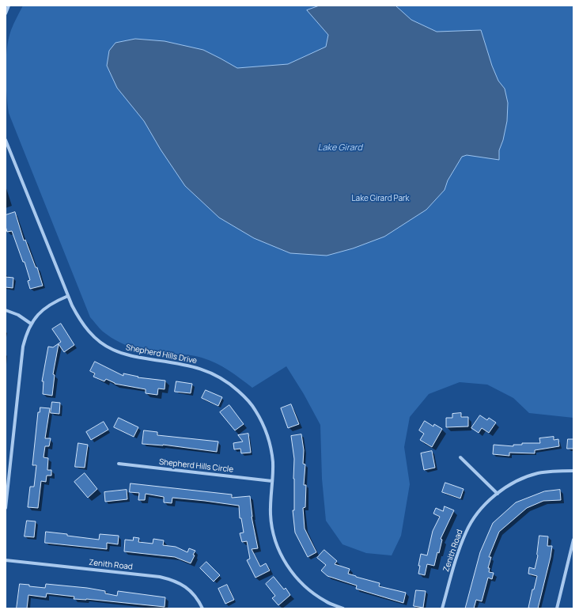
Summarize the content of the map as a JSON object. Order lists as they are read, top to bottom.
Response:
{
  "streets": {
    "street": ["Shepherd Hills Drive", "Shepherd Hills Circle", "Zenith Road"]
  },
  "crossings": [
    ["Shepherd Hills Drive", "Shepherd Hills Circle"]
  ],
  "water": ["Lake Girard"],
  "parks": ["Lake Girard Park"]
}
